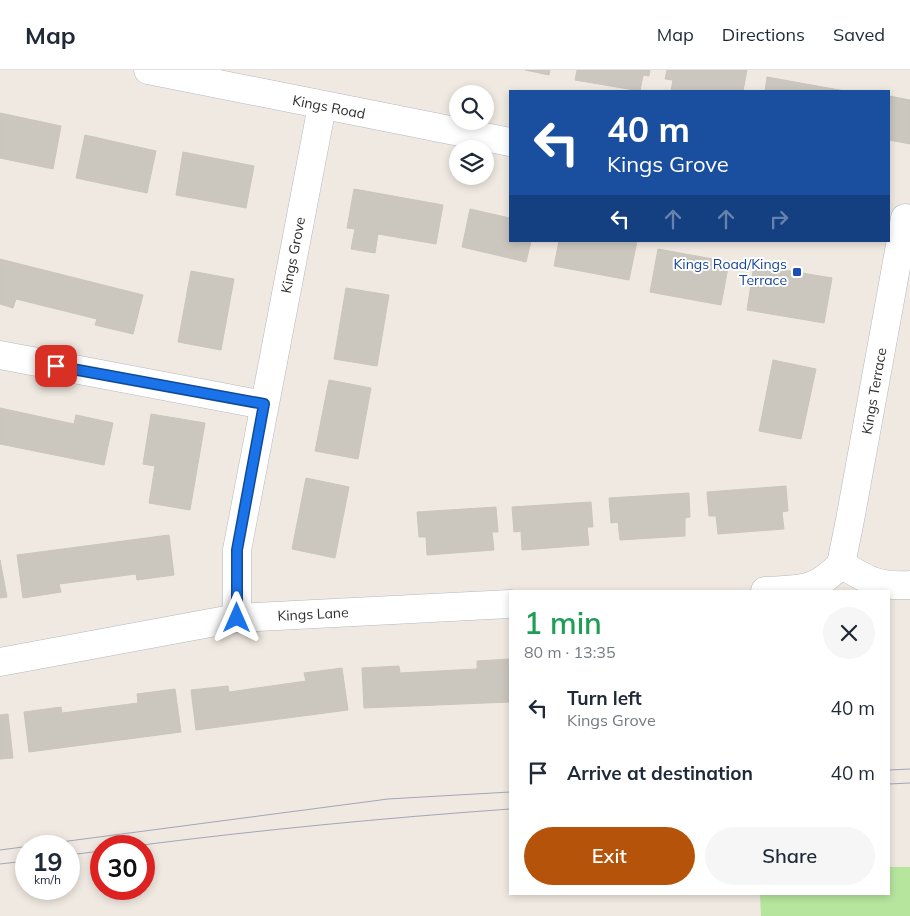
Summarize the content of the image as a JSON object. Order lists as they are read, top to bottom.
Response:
{
  "streets": {
    "street": [
      "Kings Road",
      "Kings Grove",
      "Kings Terrace",
      "Kings Lane"
    ]
  },
  "crossings": [
    ["Kings Road", "Kings Grove"],
    ["Kings Grove", "Kings Lane"]
  ],
  "places": {
    "transit": ["Kings Road/Kings Terrace"]
  },
  "page": {
    "header": "Map",
    "nav": ["Map", "Directions", "Saved"],
    "turn": ["40 m", "Kings Grove"],
    "heading": ["1 min", "80 m · 13:35"],
    "list": [
      {
        "name": "Turn left",
        "note": "Kings Grove",
        "value": "40 m"
      },
      {
        "name": "Arrive at destination",
        "value": "40 m"
      }
    ],
    "buttons": ["Exit", "Share"],
    "speed": "19 km/h",
    "limit": "30"
  }
}
